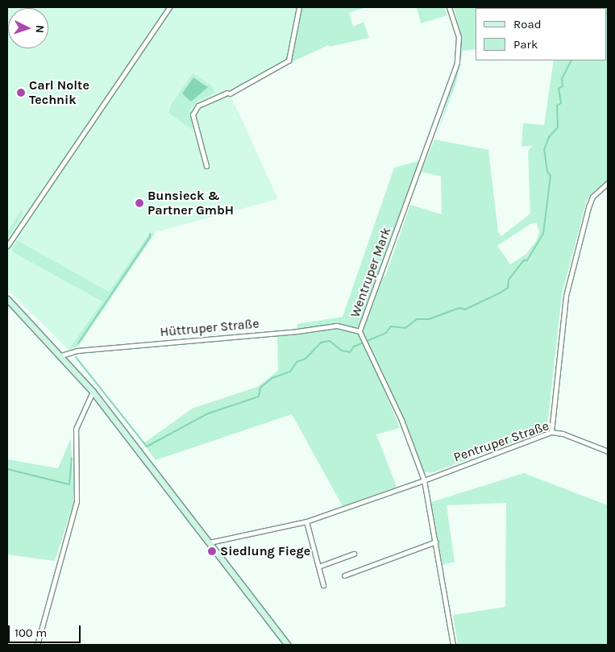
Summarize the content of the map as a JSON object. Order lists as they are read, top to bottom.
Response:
{
  "streets": {
    "street": ["Wentruper Mark", "Hüttruper Straße", "Pentruper Straße"]
  },
  "crossings": [
    ["Wentruper Mark", "Hüttruper Straße"],
    ["Wentruper Mark", "Pentruper Straße"]
  ],
  "places": ["Carl Nolte Technik", "Bunsieck & Partner GmbH", "Siedlung Fiege"],
  "legend": ["Road", "Park"],
  "scale_bar": "100 m",
  "north": "right"
}
